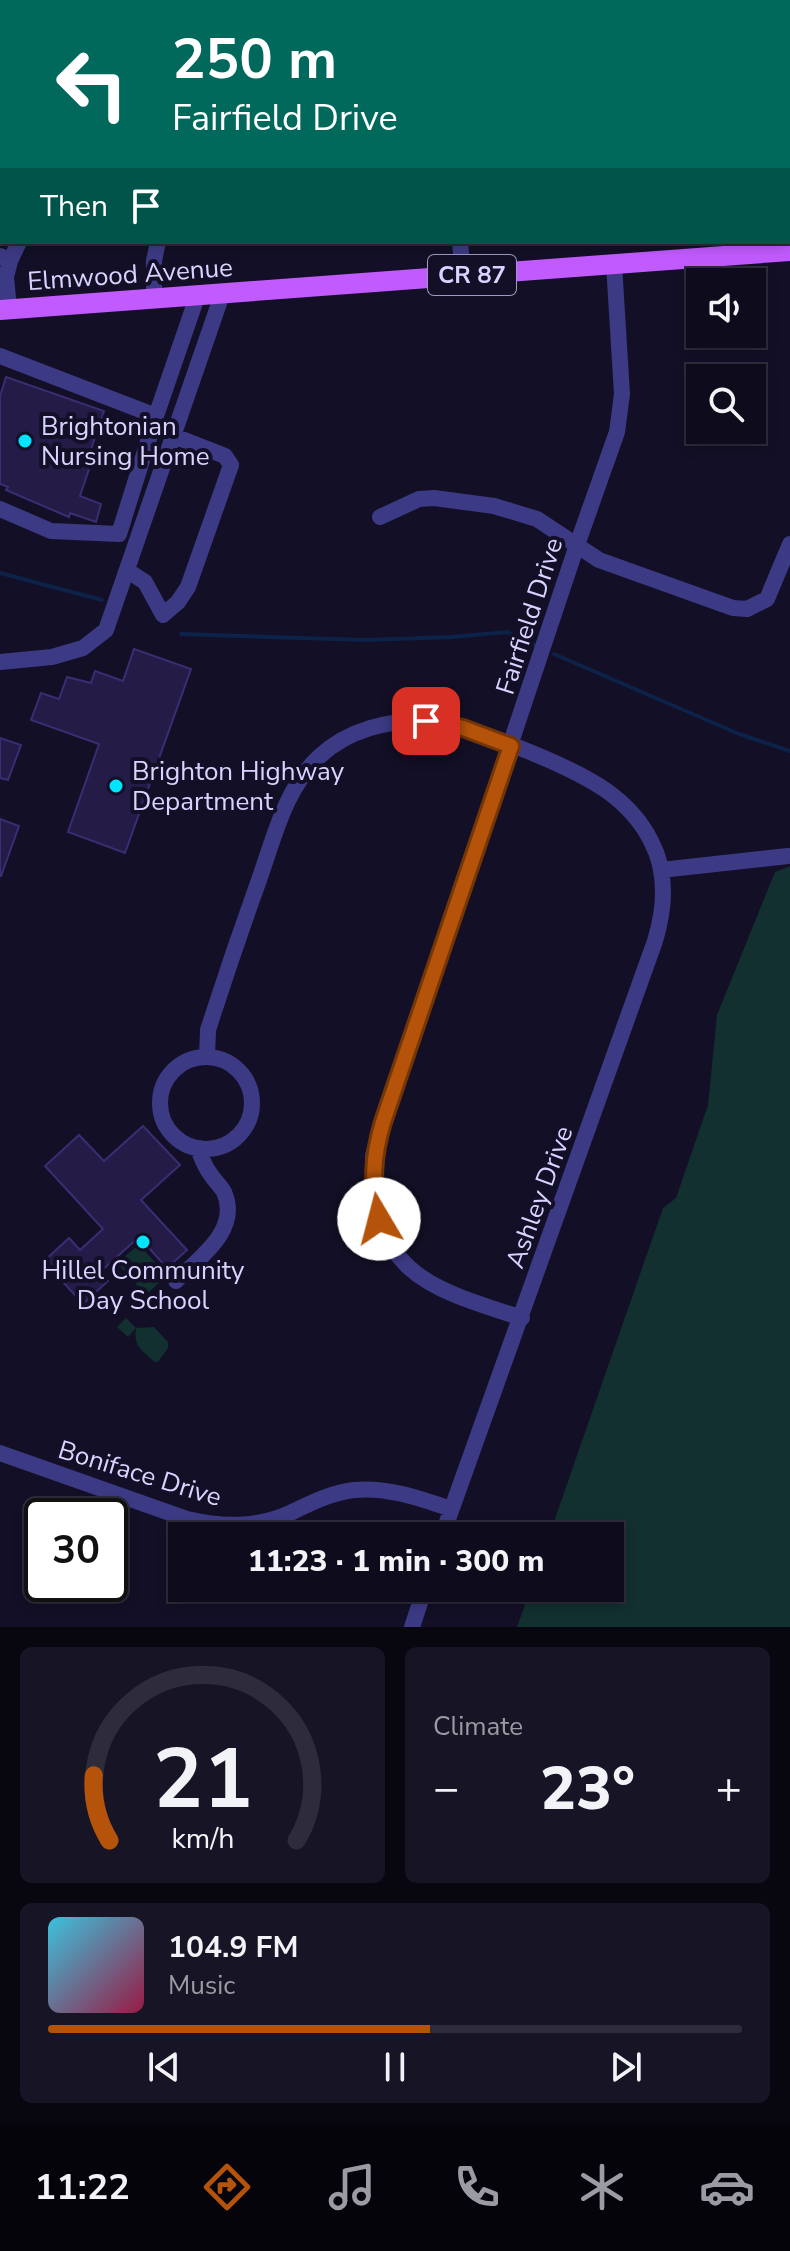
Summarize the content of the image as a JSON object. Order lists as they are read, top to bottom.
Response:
{
  "streets": {
    "main road": ["Elmwood Avenue", "CR 87"],
    "street": ["Fairfield Drive", "Ashley Drive", "Boniface Drive"]
  },
  "crossings": [
    ["Elmwood Avenue", "Fairfield Drive"],
    ["Fairfield Drive", "Ashley Drive"],
    ["Ashley Drive", "Boniface Drive"]
  ],
  "places": ["Brightonian Nursing Home", "Brighton Highway Department", "Hillel Community Day School"],
  "page": {
    "turn": ["250 m", "Fairfield Drive"],
    "then": "Then",
    "limit": "30",
    "trip": "11:23 · 1 min · 300 m",
    "tile": "Climate",
    "heat": ["−", "23°", "+"],
    "song": ["104.9 FM", "Music"],
    "tabs": "11:22",
    "gauge": ["21", "km/h"]
  }
}
